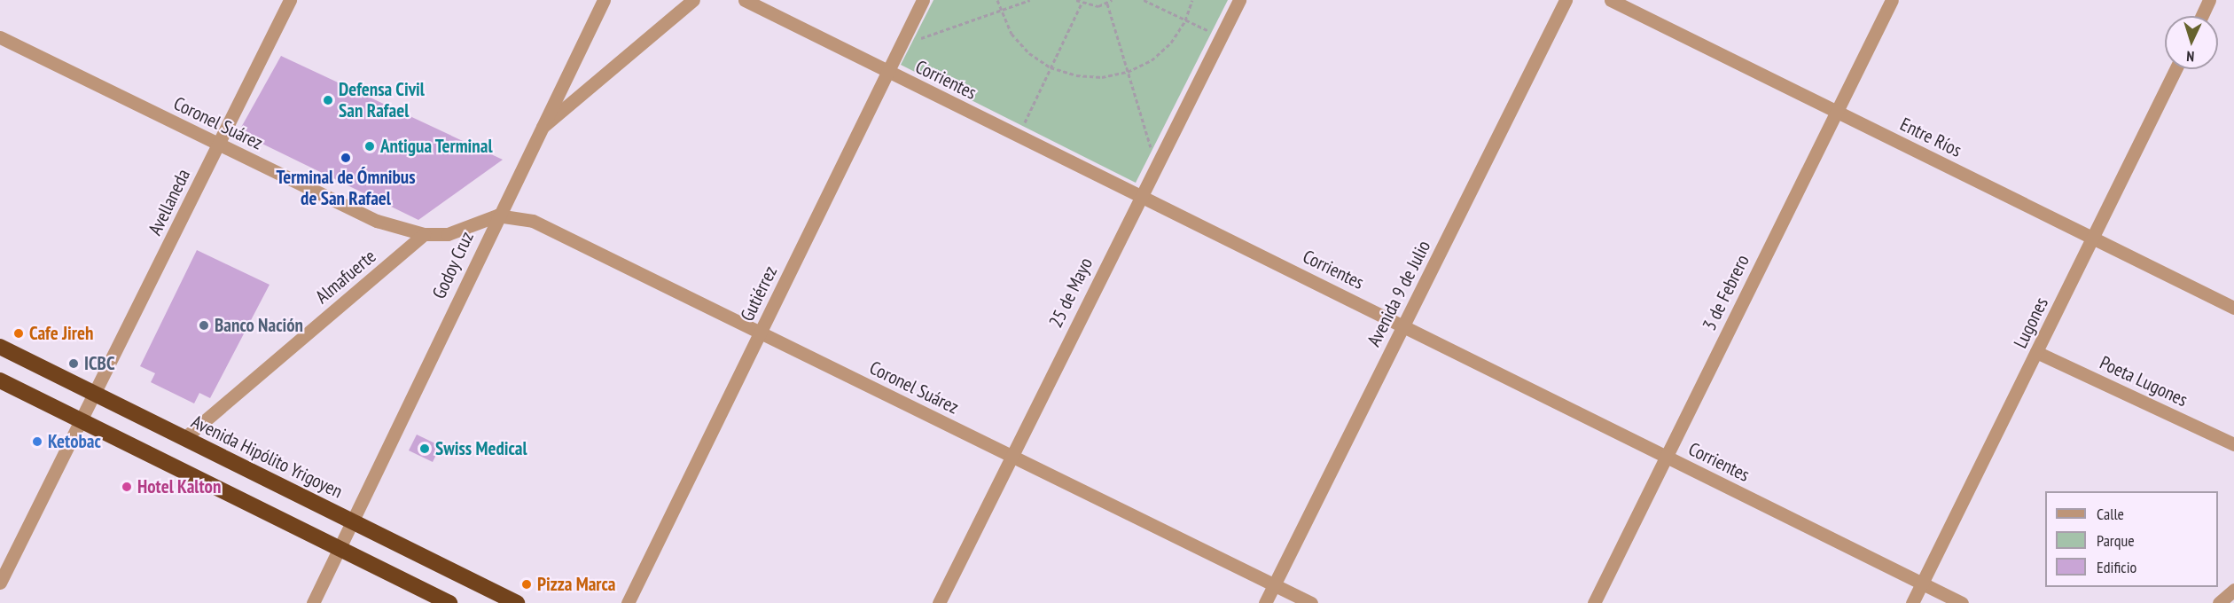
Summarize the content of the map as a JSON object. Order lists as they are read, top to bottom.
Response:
{
  "streets": {
    "highway": ["Avenida Hipólito Yrigoyen"],
    "street": [
      "Corrientes",
      "Coronel Suárez",
      "Entre Ríos",
      "Avellaneda",
      "Godoy Cruz",
      "Almafuerte",
      "25 de Mayo",
      "3 de Febrero",
      "Gutiérrez",
      "Avenida 9 de Julio",
      "Lugones",
      "Poeta Lugones"
    ]
  },
  "crossings": [
    ["Corrientes", "25 de Mayo"],
    ["Corrientes", "3 de Febrero"],
    ["Corrientes", "Gutiérrez"],
    ["Corrientes", "Avenida 9 de Julio"],
    ["Corrientes", "Lugones"],
    ["Coronel Suárez", "Avellaneda"],
    ["Coronel Suárez", "Godoy Cruz"],
    ["Coronel Suárez", "Almafuerte"],
    ["Coronel Suárez", "25 de Mayo"],
    ["Coronel Suárez", "Gutiérrez"],
    ["Coronel Suárez", "Avenida 9 de Julio"],
    ["Entre Ríos", "3 de Febrero"],
    ["Entre Ríos", "Lugones"],
    ["Avellaneda", "Avenida Hipólito Yrigoyen"],
    ["Godoy Cruz", "Avenida Hipólito Yrigoyen"],
    ["Almafuerte", "Avenida Hipólito Yrigoyen"],
    ["Lugones", "Poeta Lugones"]
  ],
  "places": [
    "Defensa Civil San Rafael",
    "Antigua Terminal",
    "Terminal de Ómnibus de San Rafael",
    "Banco Nación",
    "Cafe Jireh",
    "ICBC",
    "Ketobac",
    "Swiss Medical",
    "Hotel Kalton",
    "Pizza Marca"
  ],
  "legend": ["Calle", "Parque", "Edificio"],
  "north": "bottom"
}
